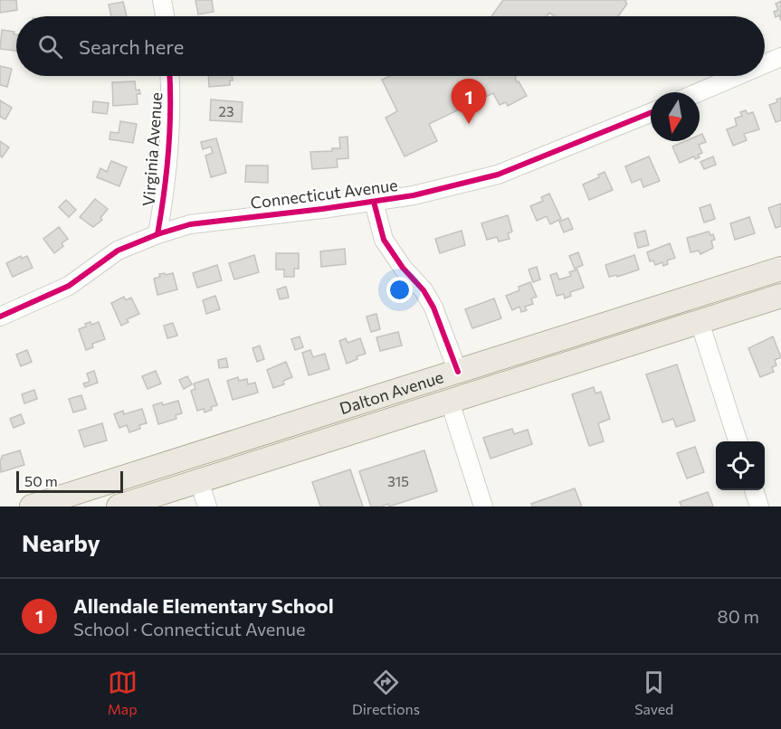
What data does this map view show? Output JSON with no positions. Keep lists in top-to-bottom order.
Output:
{
  "streets": {
    "main road": ["Dalton Avenue"],
    "street": ["Virginia Avenue", "Connecticut Avenue"]
  },
  "crossings": [
    ["Virginia Avenue", "Connecticut Avenue"]
  ],
  "house_numbers": ["23", "315"],
  "scale_bar": "50 m",
  "north": "bottom",
  "page": {
    "search": "Search here",
    "pins": "1",
    "scale": "50 m",
    "heading": "Nearby",
    "list": [
      {
        "mark": "1",
        "name": "Allendale Elementary School",
        "note": "School · Connecticut Avenue",
        "value": "80 m"
      }
    ],
    "nav": ["Map", "Directions", "Saved"]
  }
}
